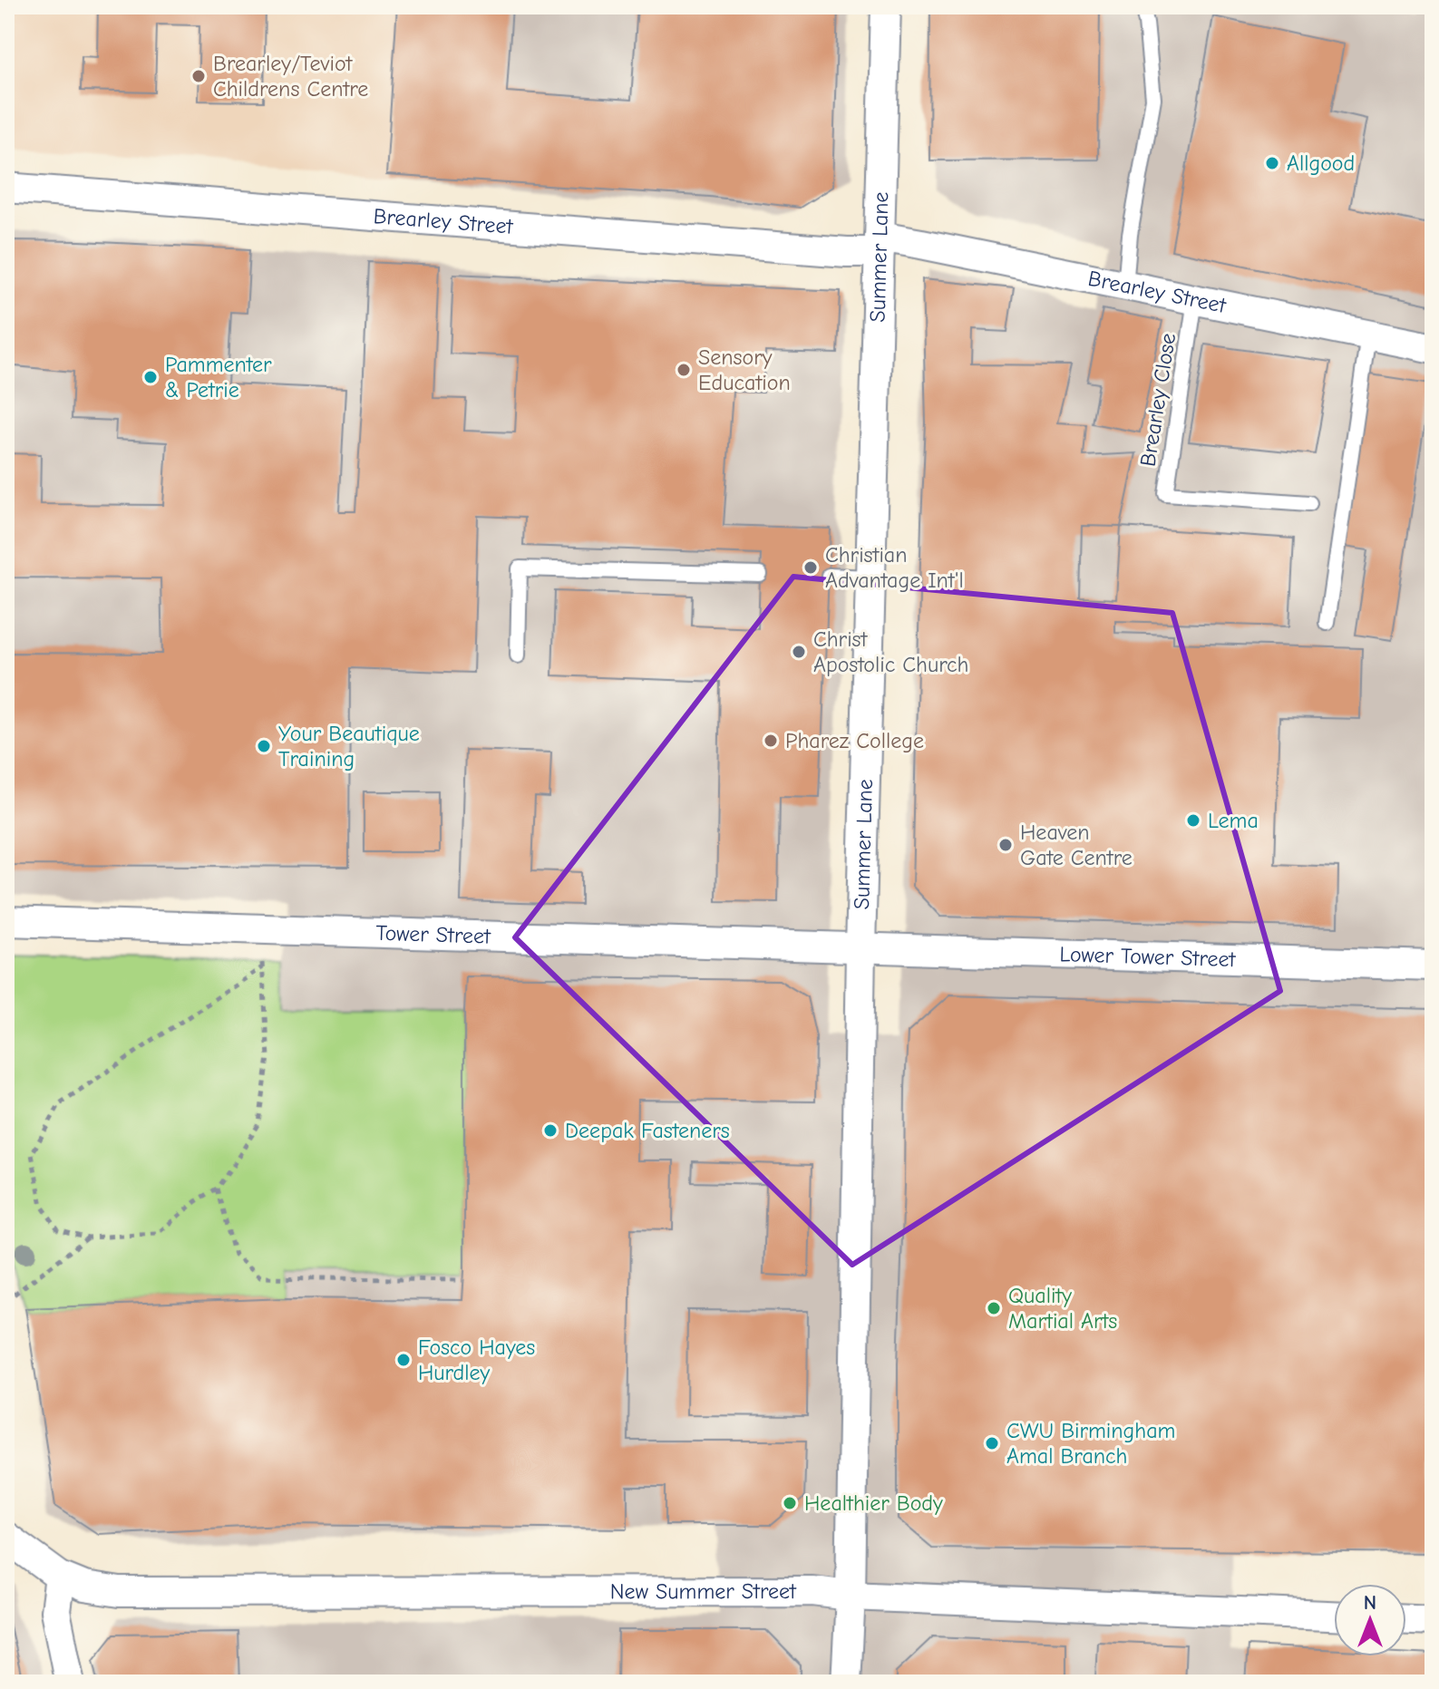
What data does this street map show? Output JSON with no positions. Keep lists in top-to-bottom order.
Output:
{
  "streets": {
    "street": [
      "Brearley Street",
      "Summer Lane",
      "Tower Street",
      "Lower Tower Street",
      "New Summer Street"
    ],
    "lane": ["Brearley Close"]
  },
  "crossings": [
    ["Brearley Street", "Summer Lane"],
    ["Brearley Street", "Brearley Close"],
    ["Summer Lane", "Tower Street"],
    ["Summer Lane", "Lower Tower Street"],
    ["Summer Lane", "New Summer Street"],
    ["Tower Street", "Lower Tower Street"]
  ],
  "places": [
    "Brearley/Teviot Childrens Centre",
    "Allgood",
    "Sensory Education",
    "Pammenter & Petrie",
    "Christian Advantage Int'l",
    "Christ Apostolic Church",
    "Pharez College",
    "Your Beautique Training",
    "Lema",
    "Heaven Gate Centre",
    "Deepak Fasteners",
    "Quality Martial Arts",
    "Fosco Hayes Hurdley",
    "CWU Birmingham Amal Branch",
    "Healthier Body"
  ],
  "north": "top"
}
